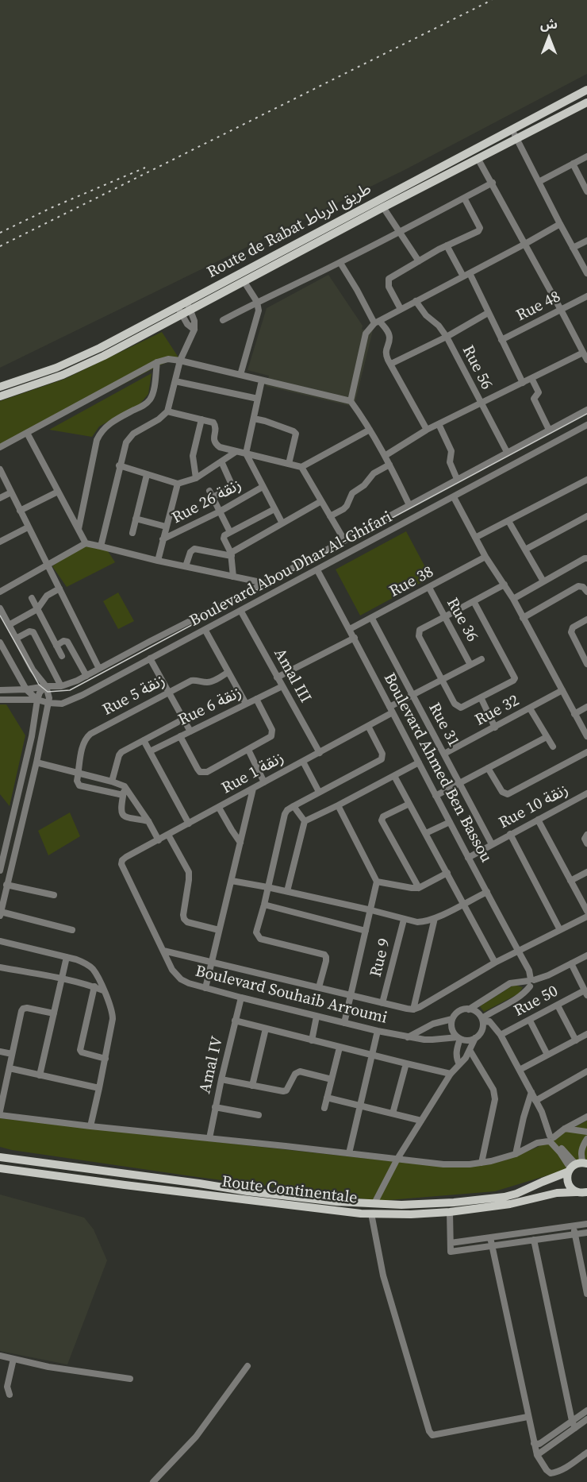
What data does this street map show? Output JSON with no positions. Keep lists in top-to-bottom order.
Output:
{
  "streets": {
    "main road": ["Route de Rabat طريق الرباط", "Route Continentale"],
    "street": [
      "Rue 48",
      "Rue 56",
      "Rue 26 زنقة",
      "Boulevard Abou Dhar Al-Ghifari",
      "Rue 38",
      "Rue 36",
      "Amal III",
      "Rue 5 زنقة",
      "Rue 6 زنقة",
      "Rue 32",
      "Rue 31",
      "Boulevard Ahmed Ben Bassou",
      "Rue 1 زنقة",
      "Rue 10 زنقة",
      "Rue 9",
      "Boulevard Souhaib Arroumi",
      "Rue 50",
      "Amal IV"
    ]
  },
  "crossings": [
    ["Rue 56", "Boulevard Abou Dhar Al-Ghifari"],
    ["Boulevard Abou Dhar Al-Ghifari", "Amal III"],
    ["Boulevard Abou Dhar Al-Ghifari", "Boulevard Ahmed Ben Bassou"],
    ["Rue 38", "Rue 36"],
    ["Rue 38", "Rue 31"],
    ["Rue 38", "Boulevard Ahmed Ben Bassou"],
    ["Rue 36", "Rue 1 زنقة"],
    ["Amal III", "Rue 6 زنقة"],
    ["Amal III", "Rue 1 زنقة"],
    ["Rue 32", "Rue 31"],
    ["Rue 31", "Rue 1 زنقة"],
    ["Rue 31", "Rue 10 زنقة"],
    ["Boulevard Ahmed Ben Bassou", "Rue 1 زنقة"],
    ["Boulevard Ahmed Ben Bassou", "Rue 10 زنقة"],
    ["Rue 1 زنقة", "Boulevard Souhaib Arroumi"],
    ["Boulevard Souhaib Arroumi", "Amal IV"]
  ],
  "north": "top"
}
